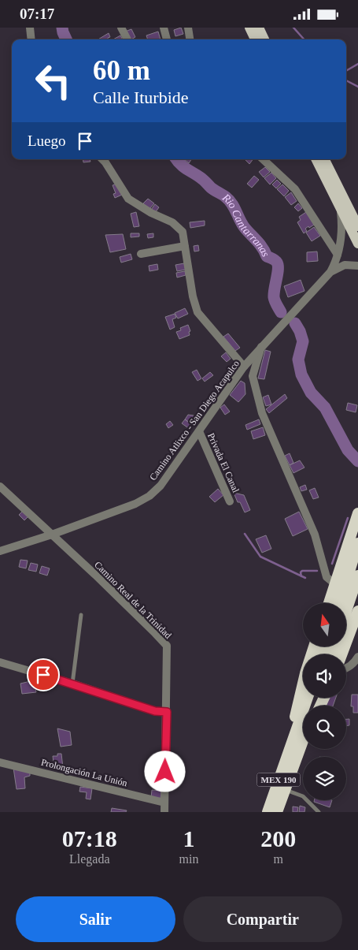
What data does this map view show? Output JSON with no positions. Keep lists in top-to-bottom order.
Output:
{
  "streets": {
    "highway": ["MEX 190"],
    "street": [
      "Camino Atlixco - San Diego Acapulco",
      "Privada El Canal",
      "Camino Real de la Trinidad",
      "Prolongación La Unión"
    ]
  },
  "crossings": [
    ["Camino Atlixco - San Diego Acapulco", "Privada El Canal"],
    ["Camino Atlixco - San Diego Acapulco", "Camino Real de la Trinidad"],
    ["Camino Real de la Trinidad", "Prolongación La Unión"]
  ],
  "water": ["Rio Cantarranas"],
  "north": "top",
  "page": {
    "status": "07:17",
    "turn": ["60 m", "Calle Iturbide"],
    "then": "Luego",
    "eta": [
      "07:18",
      "Llegada",
      "1",
      "min",
      "200",
      "m"
    ],
    "buttons": ["Salir", "Compartir"]
  }
}
